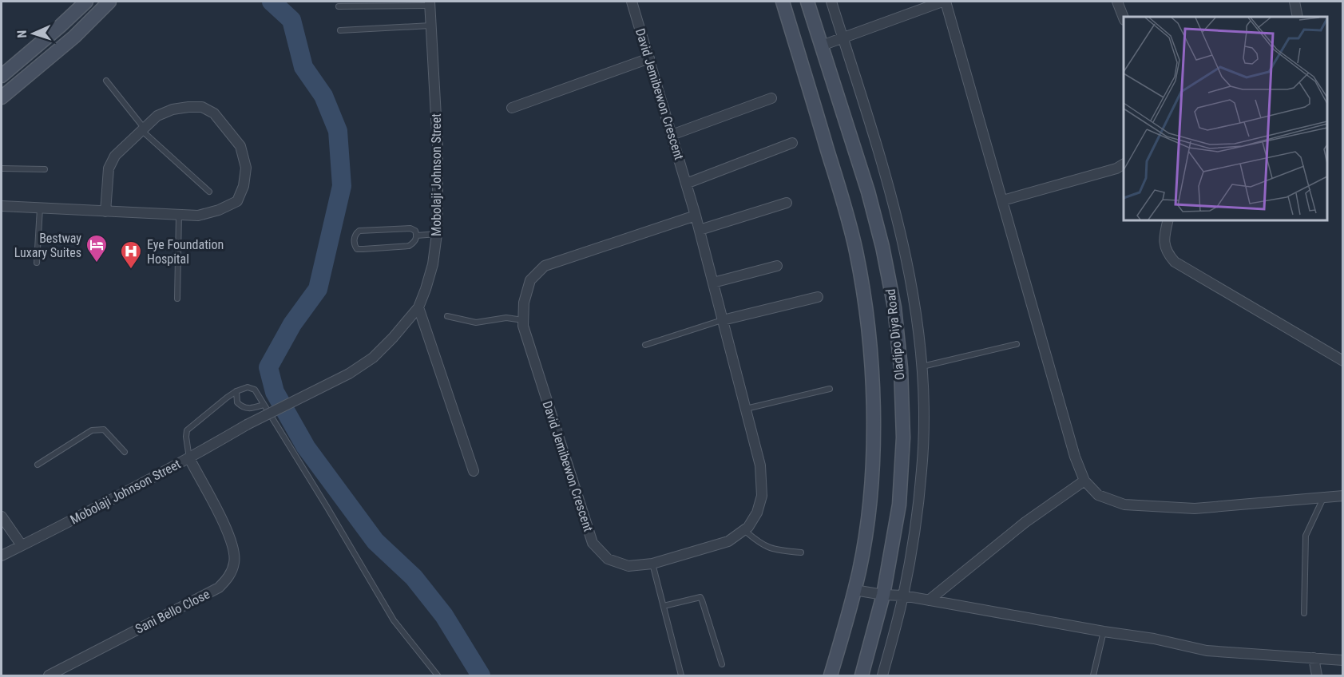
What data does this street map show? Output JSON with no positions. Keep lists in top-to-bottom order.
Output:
{
  "streets": {
    "main road": ["Oladipo Diya Road"],
    "street": ["David Jemibewon Crescent", "Mobolaji Johnson Street", "Sani Bello Close"]
  },
  "crossings": [
    ["Mobolaji Johnson Street", "Sani Bello Close"]
  ],
  "places": {
    "hotel": ["Bestway Luxary Suites"],
    "hospital": ["Eye Foundation Hospital"]
  },
  "north": "left"
}
